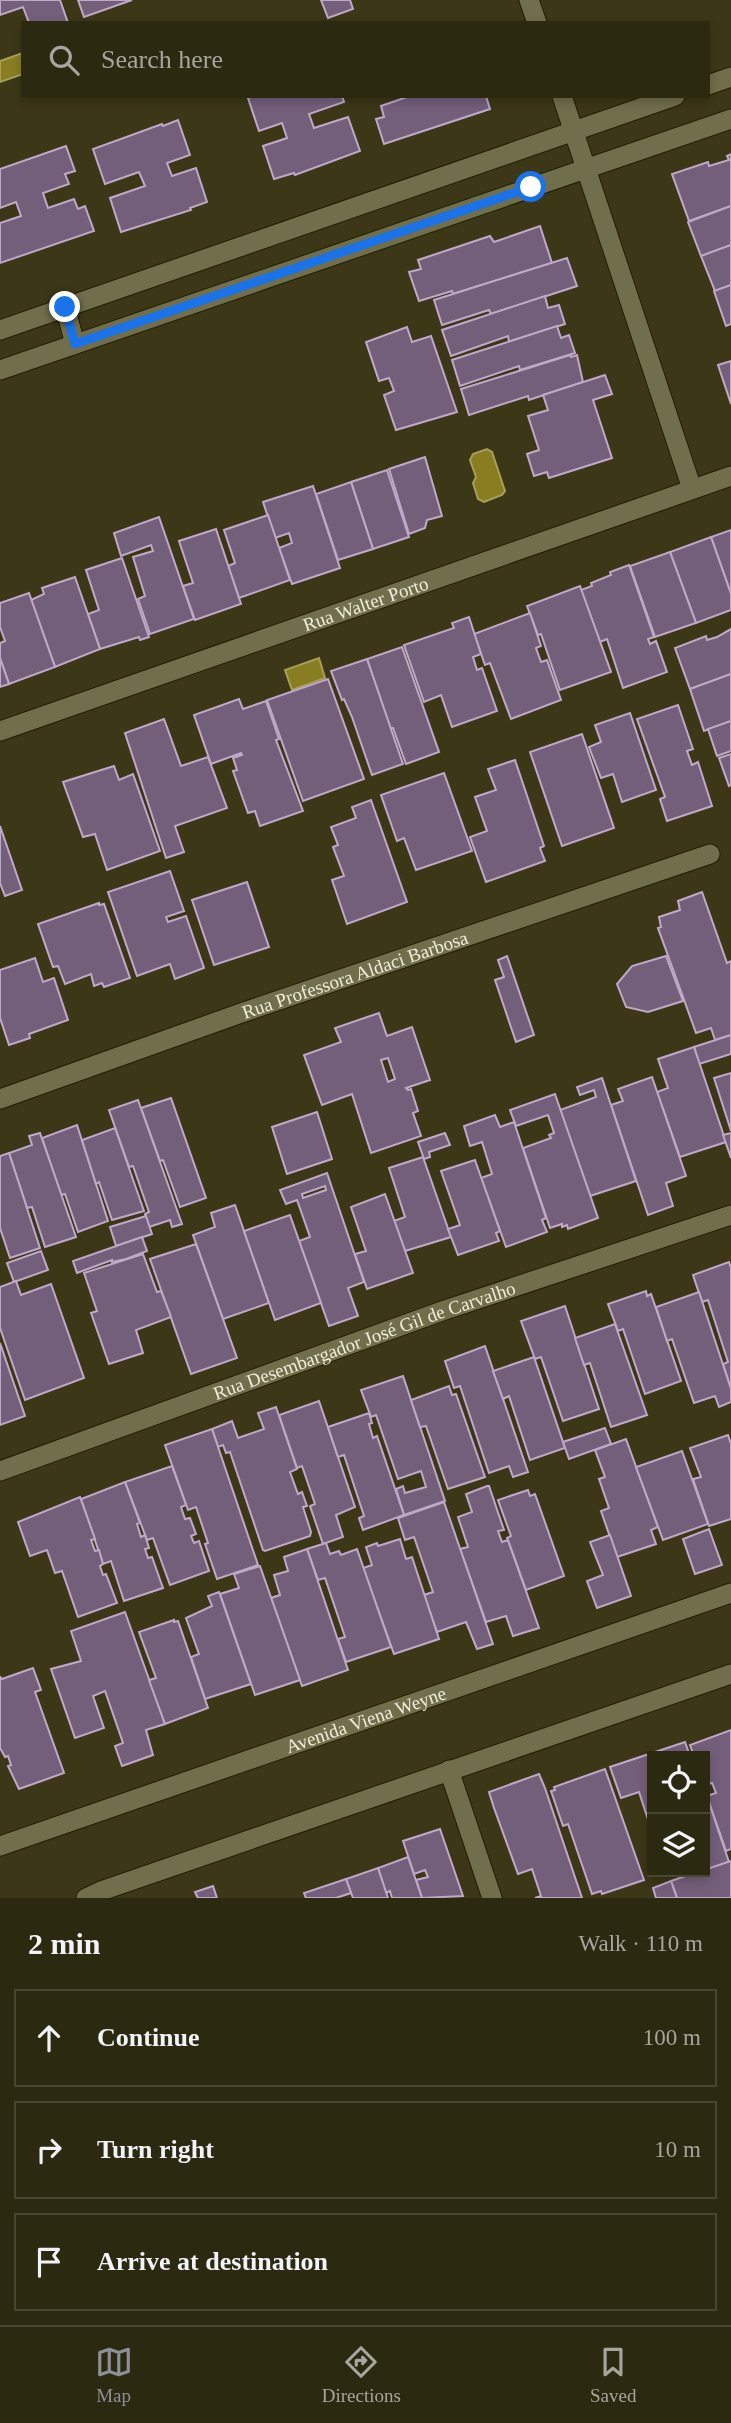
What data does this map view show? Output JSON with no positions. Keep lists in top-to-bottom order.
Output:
{
  "streets": {
    "street": [
      "Rua Walter Porto",
      "Rua Professora Aldaci Barbosa",
      "Rua Desembargador José Gil de Carvalho",
      "Avenida Viena Weyne"
    ]
  },
  "page": {
    "search": "Search here",
    "heading": ["2 min", "Walk · 110 m"],
    "list": [
      ["Continue", "100 m"],
      ["Turn right", "10 m"],
      "Arrive at destination"
    ],
    "nav": ["Map", "Directions", "Saved"]
  }
}
